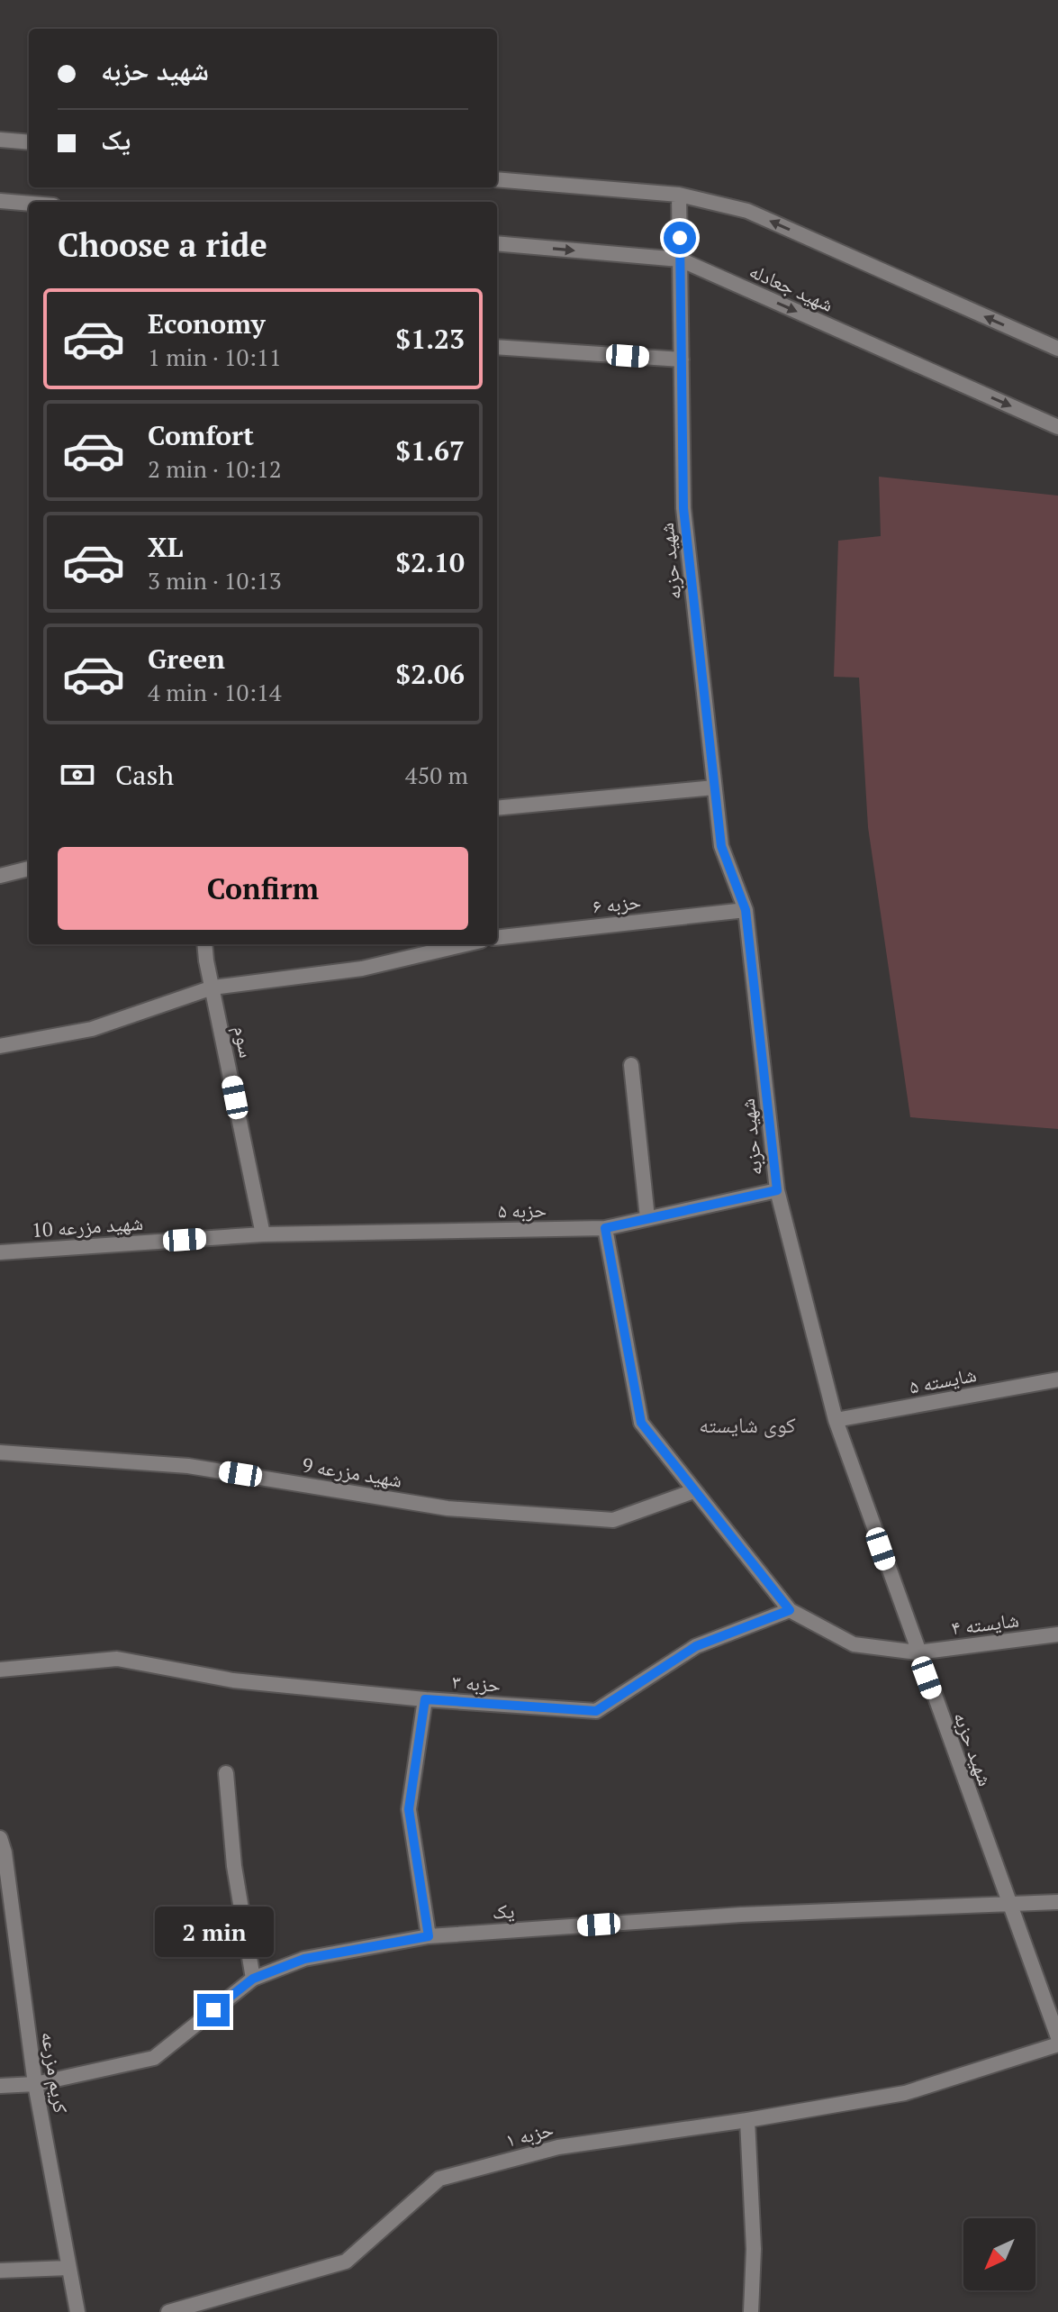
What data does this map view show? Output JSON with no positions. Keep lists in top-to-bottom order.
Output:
{
  "streets": {
    "street": [
      "شهید جعادله",
      "شهید حزبه",
      "حزبه ۶",
      "سوم",
      "حزبه ۵",
      "شهید مزرعه 10",
      "شایسته ۵",
      "شهید مزرعه 9",
      "شایسته ۴",
      "حزبه ۳",
      "یک",
      "کریم مزرعه",
      "حزبه ۱"
    ]
  },
  "crossings": [
    ["شهید جعادله", "شهید حزبه"],
    ["شهید حزبه", "حزبه ۶"],
    ["شهید حزبه", "حزبه ۵"],
    ["شهید حزبه", "شایسته ۵"],
    ["شهید حزبه", "شایسته ۴"],
    ["شهید حزبه", "یک"],
    ["سوم", "حزبه ۵"],
    ["سوم", "شهید مزرعه 10"],
    ["حزبه ۵", "شهید مزرعه 10"],
    ["یک", "کریم مزرعه"]
  ],
  "districts": ["کوی شایسته"],
  "north": "bottom left",
  "page": {
    "banner": ["شهید حزبه", "یک"],
    "heading": "Choose a ride",
    "list": [
      {
        "name": "Economy",
        "note": "1 min · 10:11",
        "value": "$1.23"
      },
      {
        "name": "Comfort",
        "note": "2 min · 10:12",
        "value": "$1.67"
      },
      {
        "name": "XL",
        "note": "3 min · 10:13",
        "value": "$2.10"
      },
      {
        "name": "Green",
        "note": "4 min · 10:14",
        "value": "$2.06"
      }
    ],
    "pay": ["Cash", "450 m"],
    "buttons": "Confirm",
    "bubble": "2 min"
  }
}
